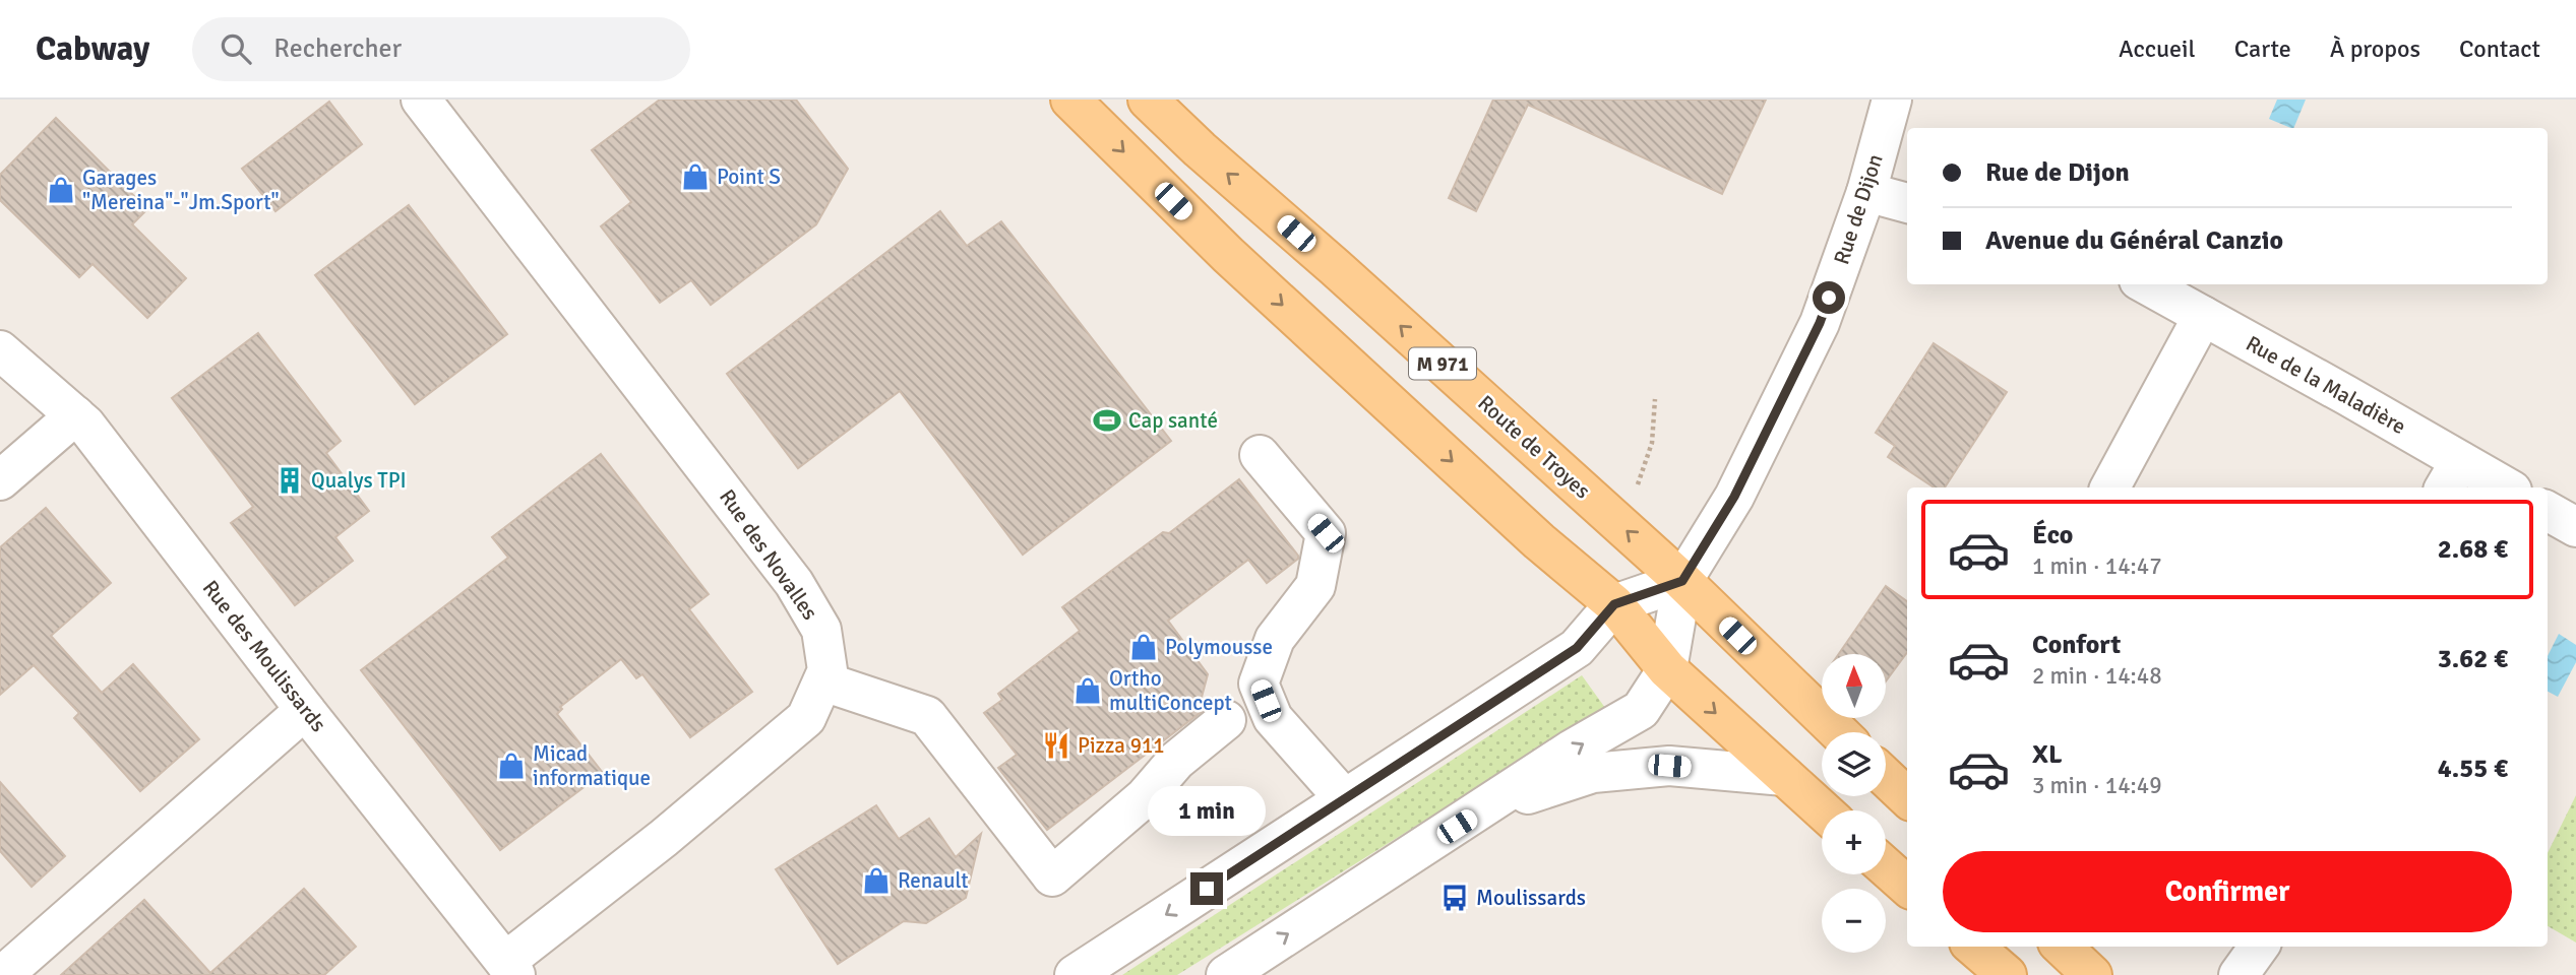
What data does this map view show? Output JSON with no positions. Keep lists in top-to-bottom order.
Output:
{
  "streets": {
    "main road": ["M 971", "Route de Troyes"],
    "street": [
      "Rue de Dijon",
      "Rue de la Maladière",
      "Rue des Novalles",
      "Rue des Moulissards"
    ]
  },
  "crossings": [
    ["Rue de Dijon", "Route de Troyes"],
    ["Rue des Novalles", "Rue des Moulissards"]
  ],
  "places": {
    "shop": [
      "Point S",
      "Garages \"Mereina\"-\"Jm.Sport\"",
      "Polymousse",
      "Ortho multiConcept",
      "Micad informatique",
      "Renault"
    ],
    "sports": ["Cap santé"],
    "building": ["Qualys TPI"],
    "restaurant": ["Pizza 911"],
    "bus stop": ["Moulissards"]
  },
  "north": "top",
  "page": {
    "header": "Cabway",
    "search": "Rechercher",
    "nav": [
      "Accueil",
      "Carte",
      "À propos",
      "Contact"
    ],
    "banner": ["Rue de Dijon", "Avenue du Général Canzio"],
    "list": [
      {
        "name": "Éco",
        "note": "1 min · 14:47",
        "value": "2.68 €"
      },
      {
        "name": "Confort",
        "note": "2 min · 14:48",
        "value": "3.62 €"
      },
      {
        "name": "XL",
        "note": "3 min · 14:49",
        "value": "4.55 €"
      }
    ],
    "map_buttons": ["+", "−"],
    "bubble": "1 min",
    "buttons": "Confirmer"
  }
}
